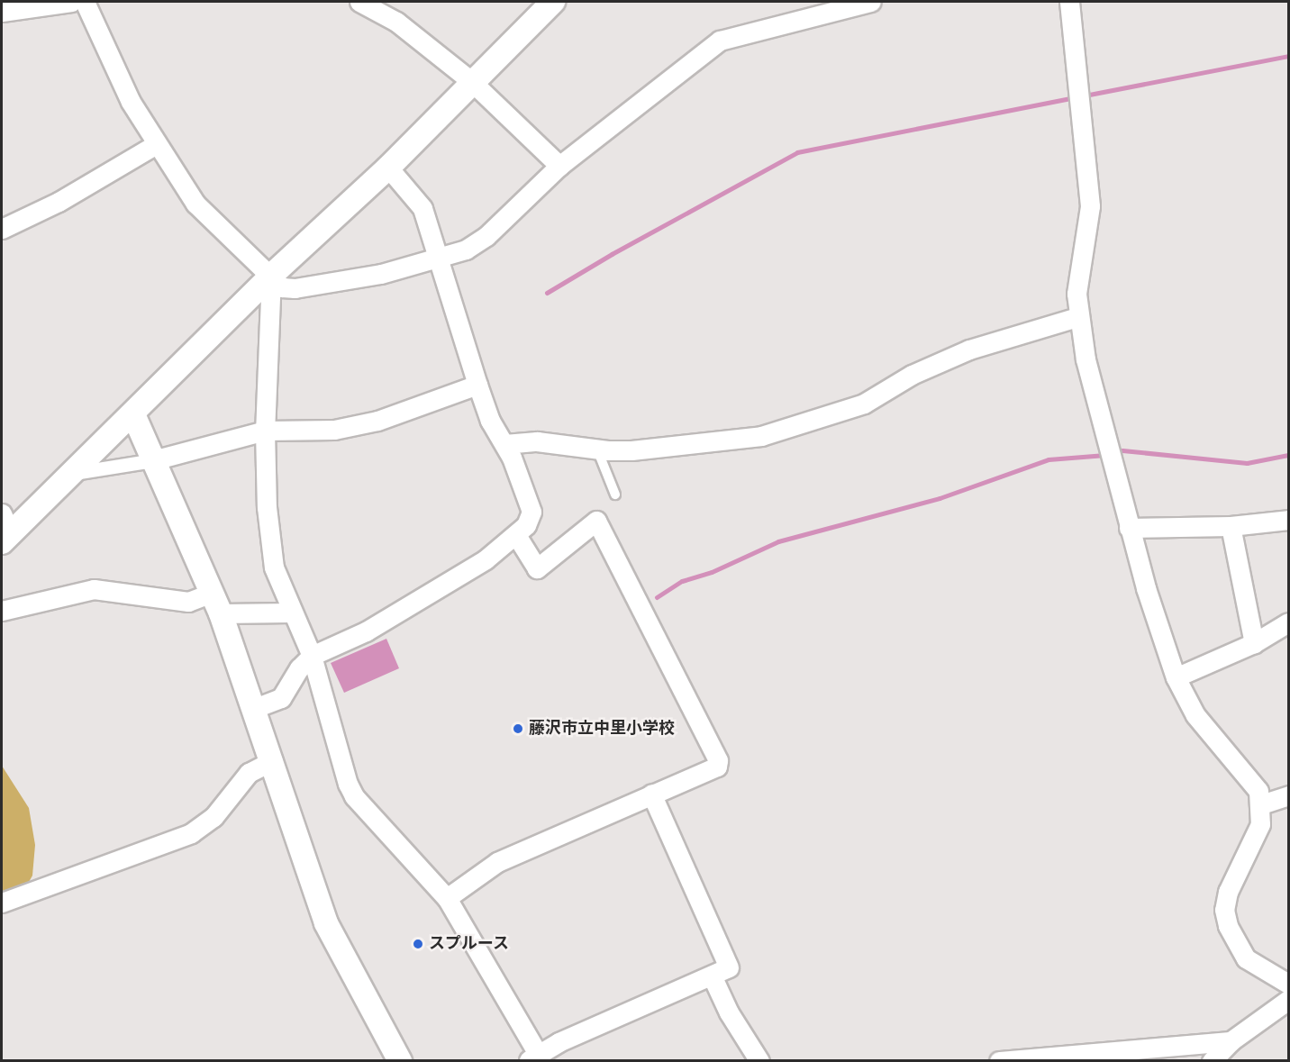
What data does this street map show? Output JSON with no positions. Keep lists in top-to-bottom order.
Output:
{
  "places": ["藤沢市立中里小学校", "スプルース"]
}
